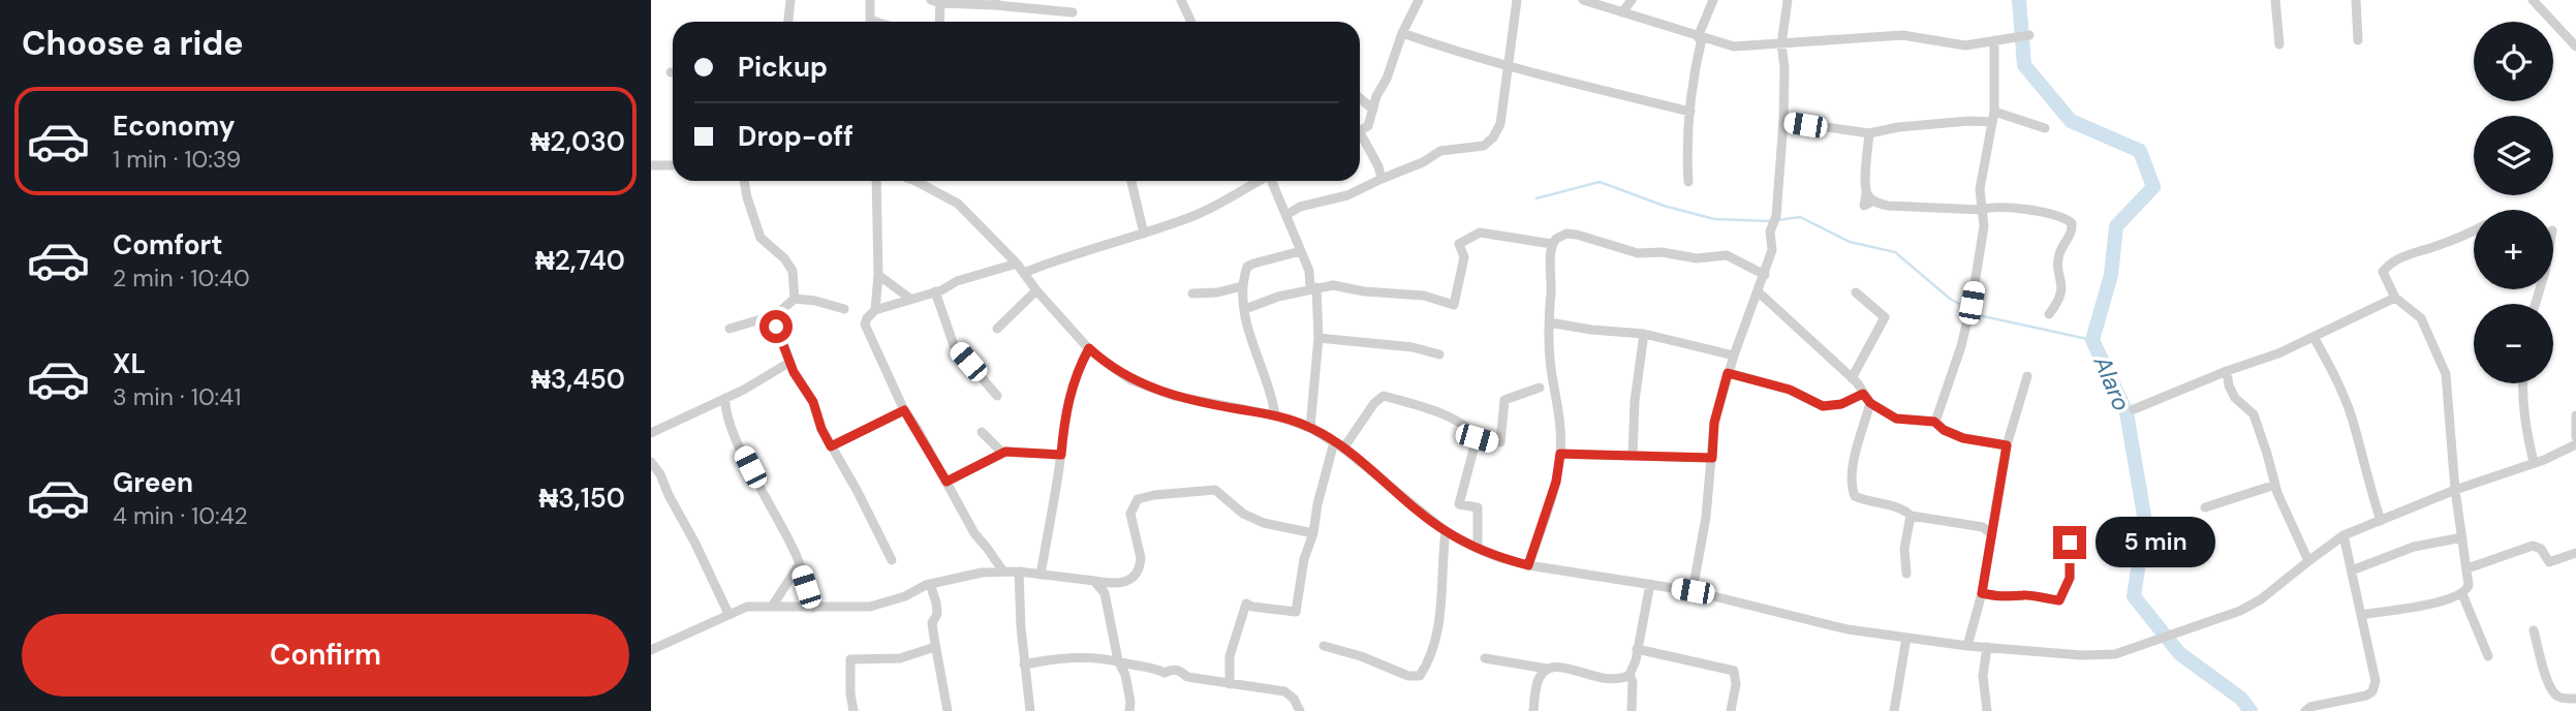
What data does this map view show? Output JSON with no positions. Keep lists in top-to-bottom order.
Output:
{
  "water": ["Alaro"],
  "page": {
    "heading": "Choose a ride",
    "map_buttons": ["+", "−"],
    "banner": ["Pickup", "Drop-off"],
    "list": [
      {
        "name": "Economy",
        "note": "1 min · 10:39",
        "value": "₦2,030"
      },
      {
        "name": "Comfort",
        "note": "2 min · 10:40",
        "value": "₦2,740"
      },
      {
        "name": "XL",
        "note": "3 min · 10:41",
        "value": "₦3,450"
      },
      {
        "name": "Green",
        "note": "4 min · 10:42",
        "value": "₦3,150"
      }
    ],
    "bubble": "5 min",
    "buttons": "Confirm"
  }
}
